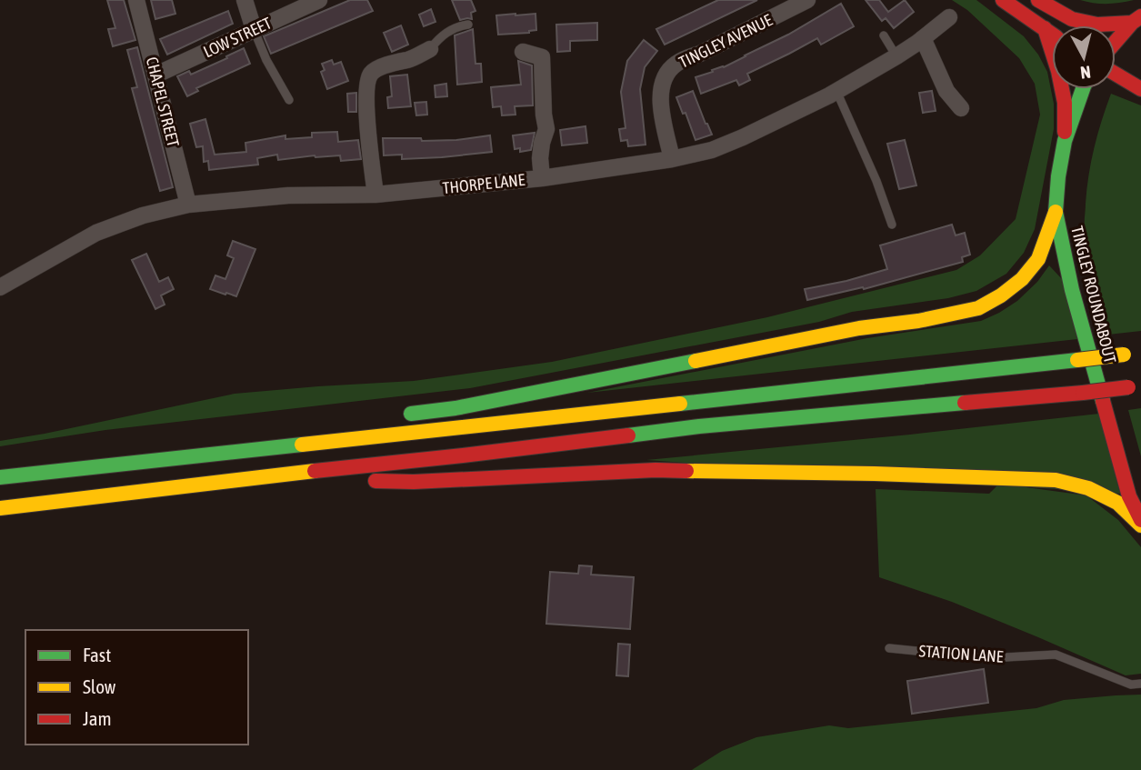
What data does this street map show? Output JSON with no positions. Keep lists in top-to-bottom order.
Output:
{
  "streets": {
    "main road": ["TINGLEY ROUNDABOUT"],
    "street": [
      "LOW STREET",
      "TINGLEY AVENUE",
      "CHAPEL STREET",
      "THORPE LANE"
    ],
    "lane": ["STATION LANE"]
  },
  "crossings": [
    ["LOW STREET", "CHAPEL STREET"],
    ["TINGLEY AVENUE", "THORPE LANE"],
    ["CHAPEL STREET", "THORPE LANE"]
  ],
  "legend": ["Fast", "Slow", "Jam"],
  "north": "bottom"
}
